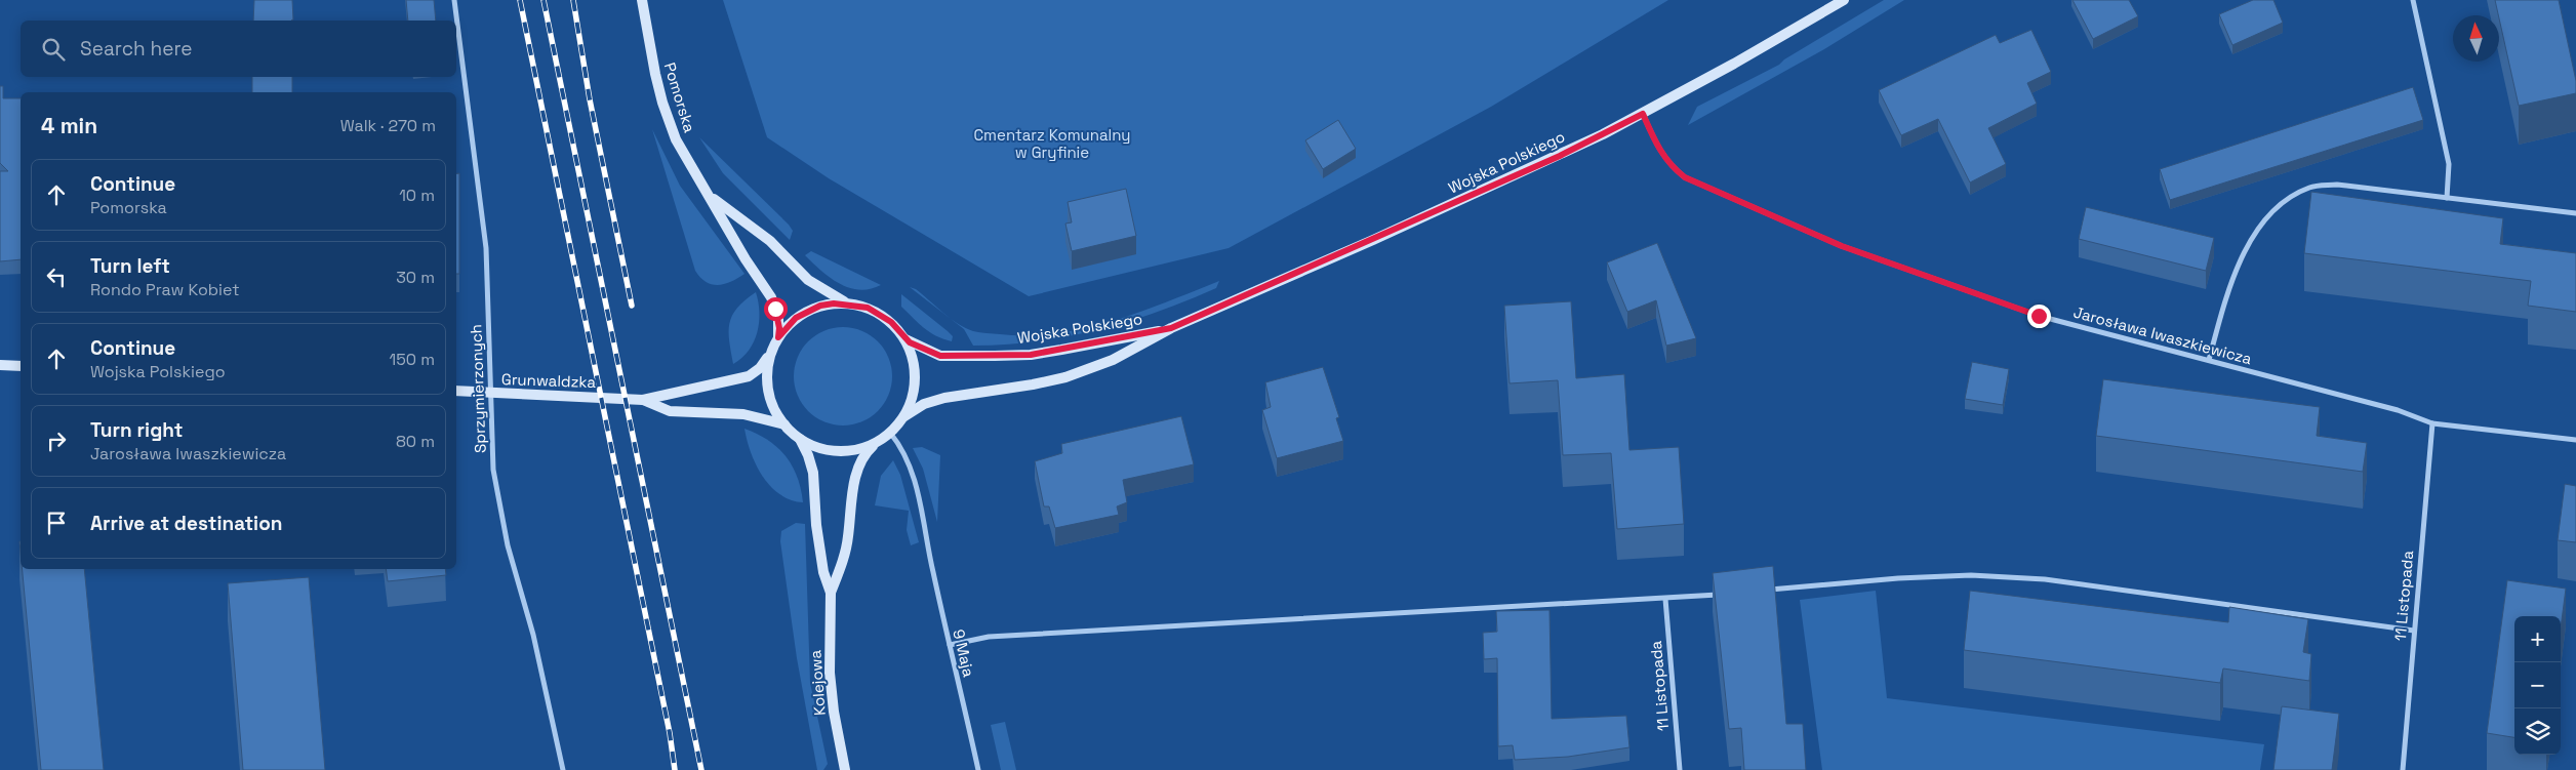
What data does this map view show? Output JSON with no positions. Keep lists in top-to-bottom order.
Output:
{
  "streets": {
    "main road": [
      "Pomorska",
      "Wojska Polskiego",
      "Grunwaldzka",
      "Kolejowa"
    ],
    "street": [
      "Jarosława Iwaszkiewicza",
      "Sprzymierzonych",
      "11 Listopada",
      "9 Maja"
    ]
  },
  "crossings": [
    ["Pomorska", "Wojska Polskiego"],
    ["Pomorska", "Grunwaldzka"],
    ["Pomorska", "9 Maja"],
    ["Pomorska", "Kolejowa"],
    ["Wojska Polskiego", "Jarosława Iwaszkiewicza"],
    ["Wojska Polskiego", "Grunwaldzka"],
    ["Wojska Polskiego", "9 Maja"],
    ["Wojska Polskiego", "Kolejowa"],
    ["Jarosława Iwaszkiewicza", "11 Listopada"],
    ["Grunwaldzka", "Sprzymierzonych"],
    ["Grunwaldzka", "9 Maja"],
    ["Grunwaldzka", "Kolejowa"],
    ["9 Maja", "Kolejowa"]
  ],
  "parks": ["Cmentarz Komunalny w Gryfinie"],
  "north": "top",
  "page": {
    "search": "Search here",
    "heading": ["4 min", "Walk · 270 m"],
    "list": [
      ["Continue", "Pomorska", "10 m"],
      ["Turn left", "Rondo Praw Kobiet", "30 m"],
      ["Continue", "Wojska Polskiego", "150 m"],
      ["Turn right", "Jarosława Iwaszkiewicza", "80 m"],
      "Arrive at destination"
    ],
    "map_buttons": ["+", "−"]
  }
}
